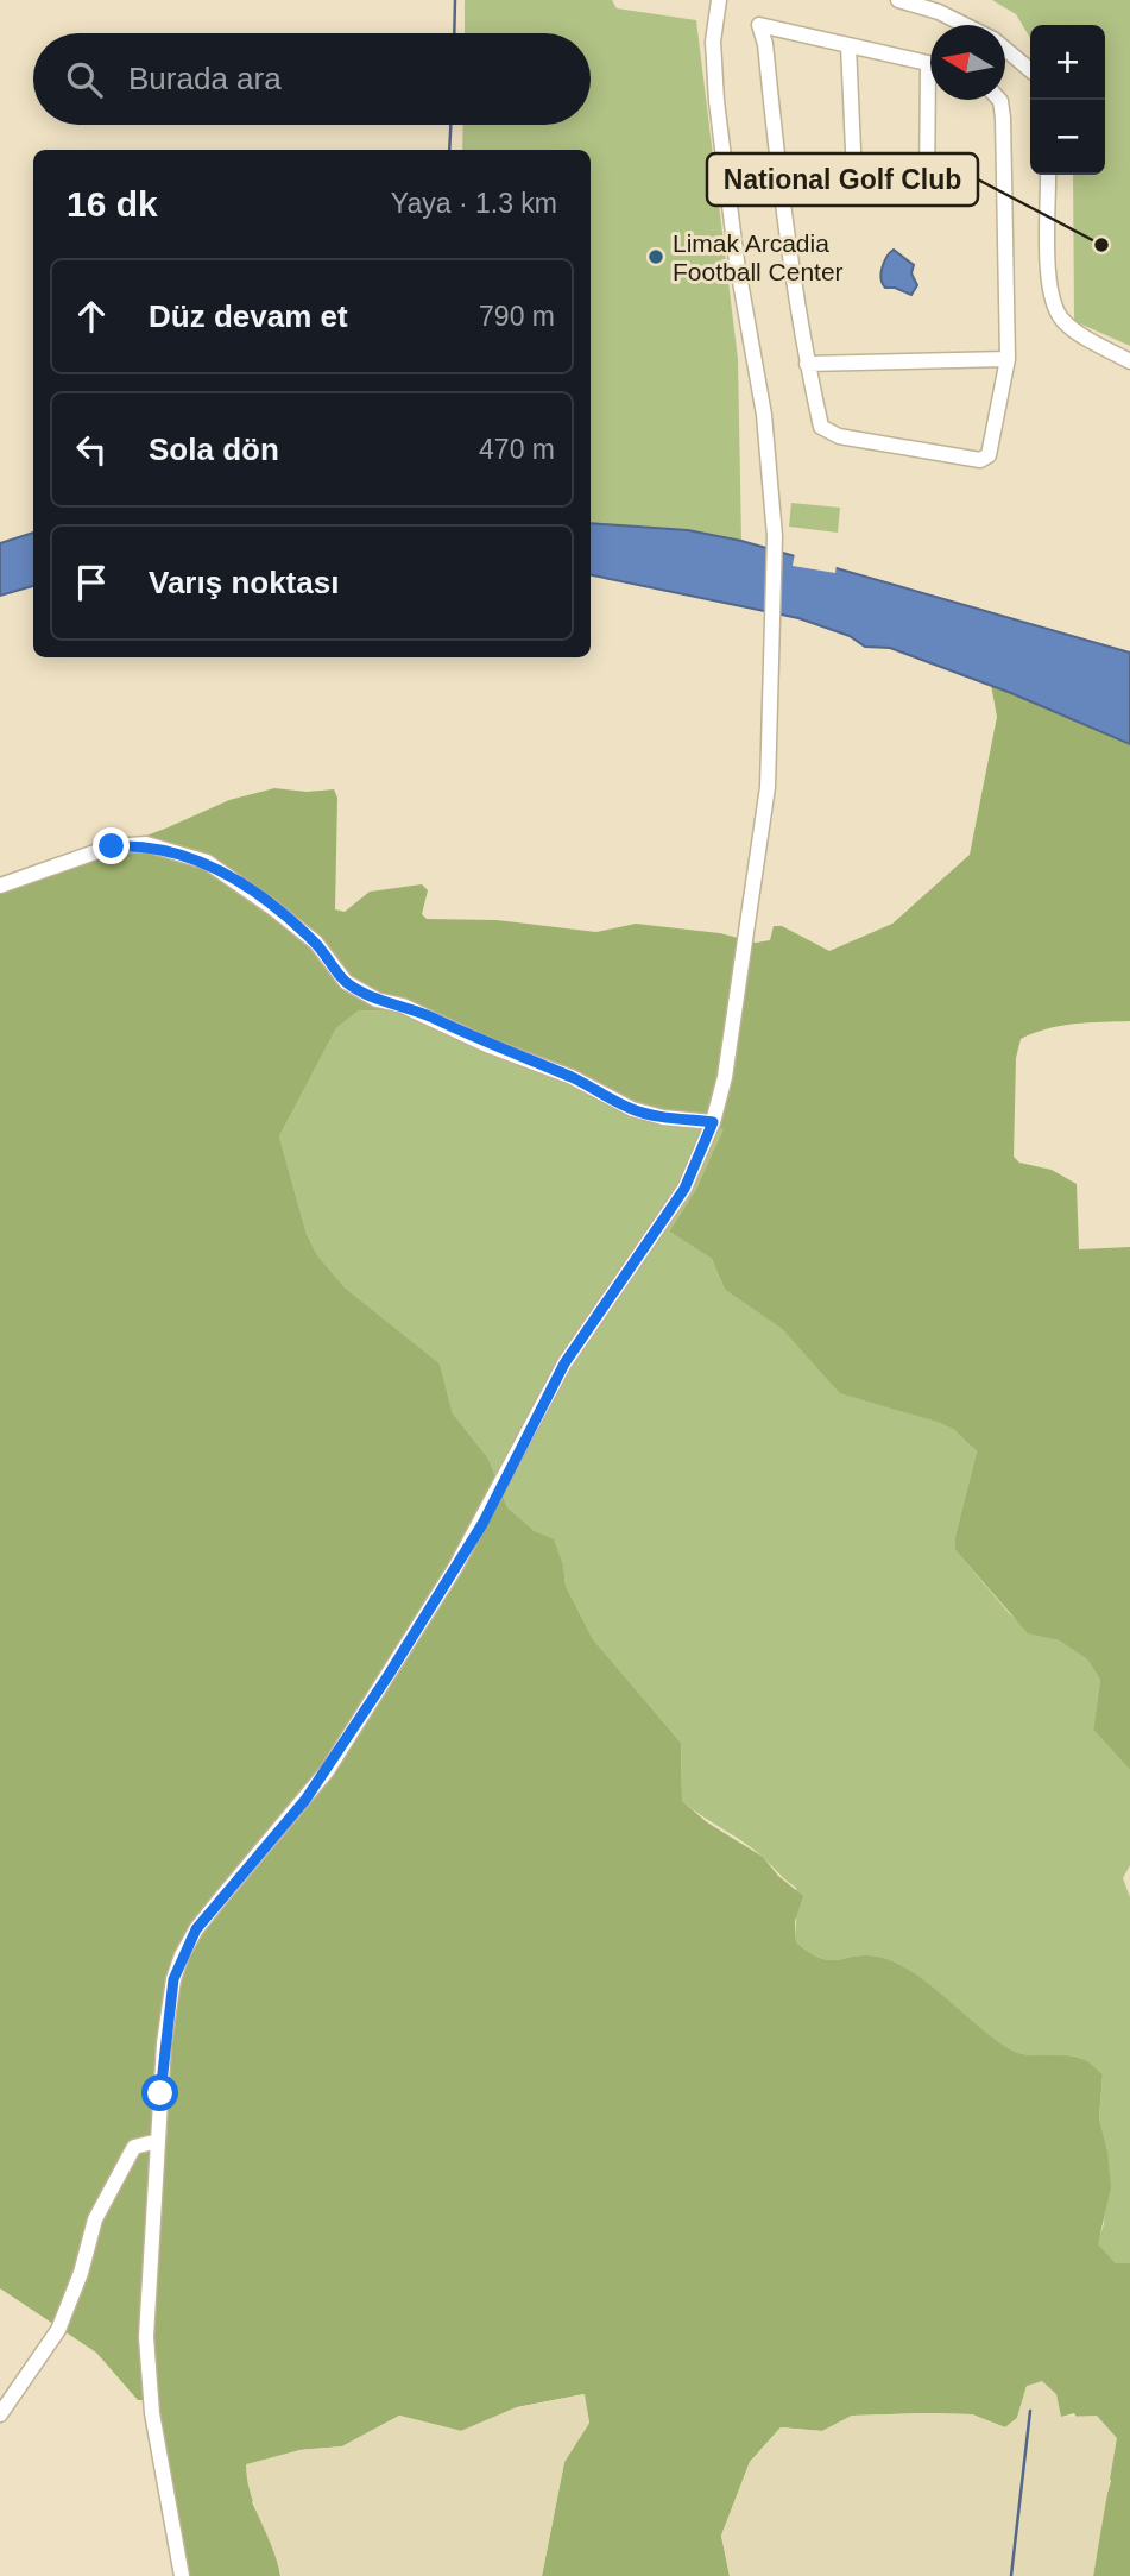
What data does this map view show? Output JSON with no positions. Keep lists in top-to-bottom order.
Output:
{
  "places": ["National Golf Club", "Limak Arcadia Football Center"],
  "north": "left",
  "page": {
    "map_buttons": ["+", "−"],
    "search": "Burada ara",
    "heading": ["16 dk", "Yaya · 1.3 km"],
    "list": [
      ["Düz devam et", "790 m"],
      ["Sola dön", "470 m"],
      "Varış noktası"
    ]
  }
}
